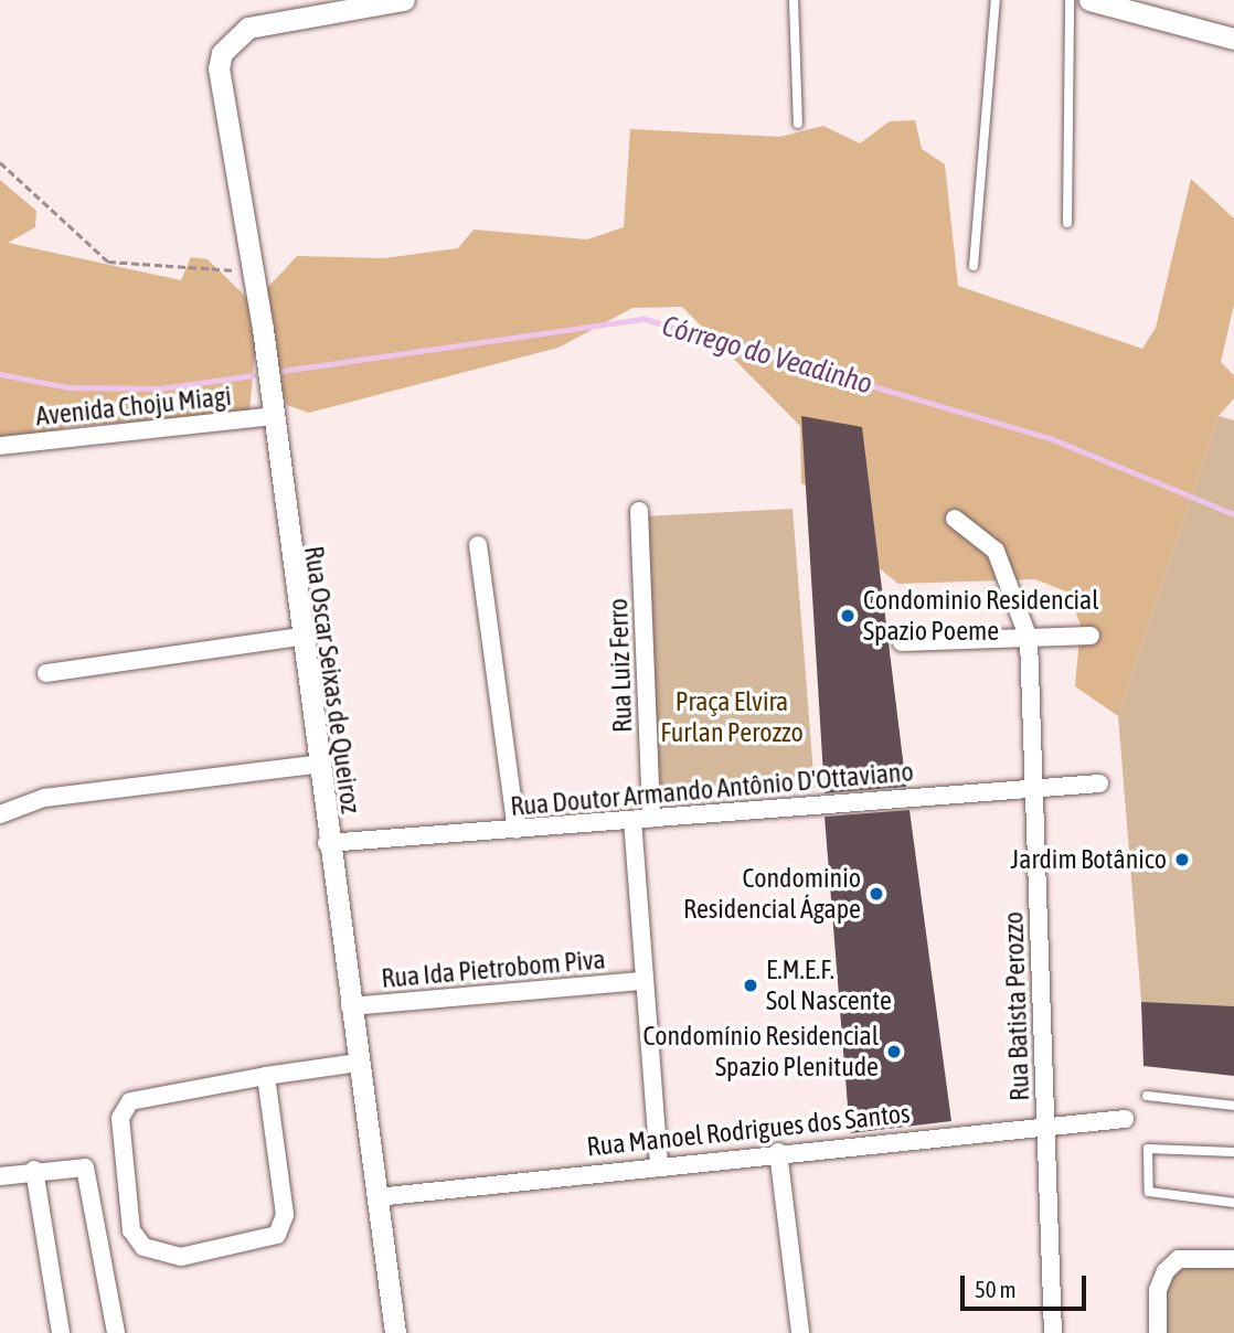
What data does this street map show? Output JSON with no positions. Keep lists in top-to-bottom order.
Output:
{
  "streets": {
    "street": [
      "Avenida Choju Miagi",
      "Rua Luiz Ferro",
      "Rua Oscar Seixas de Queiroz",
      "Rua Doutor Armando Antônio D'Ottaviano",
      "Rua Ida Pietrobom Piva",
      "Rua Batista Perozzo",
      "Rua Manoel Rodrigues dos Santos"
    ]
  },
  "crossings": [
    ["Avenida Choju Miagi", "Rua Oscar Seixas de Queiroz"],
    ["Rua Luiz Ferro", "Rua Doutor Armando Antônio D'Ottaviano"],
    ["Rua Oscar Seixas de Queiroz", "Rua Doutor Armando Antônio D'Ottaviano"],
    ["Rua Oscar Seixas de Queiroz", "Rua Ida Pietrobom Piva"],
    ["Rua Oscar Seixas de Queiroz", "Rua Manoel Rodrigues dos Santos"],
    ["Rua Doutor Armando Antônio D'Ottaviano", "Rua Batista Perozzo"],
    ["Rua Batista Perozzo", "Rua Manoel Rodrigues dos Santos"]
  ],
  "water": ["Córrego do Veadinho"],
  "parks": ["Praça Elvira Furlan Perozzo"],
  "places": [
    "Condominio Residencial Spazio Poeme",
    "Jardim Botânico",
    "Condominio Residencial Ágape",
    "E.M.E.F. Sol Nascente",
    "Condomínio Residencial Spazio Plenitude"
  ],
  "scale_bar": "50 m"
}
